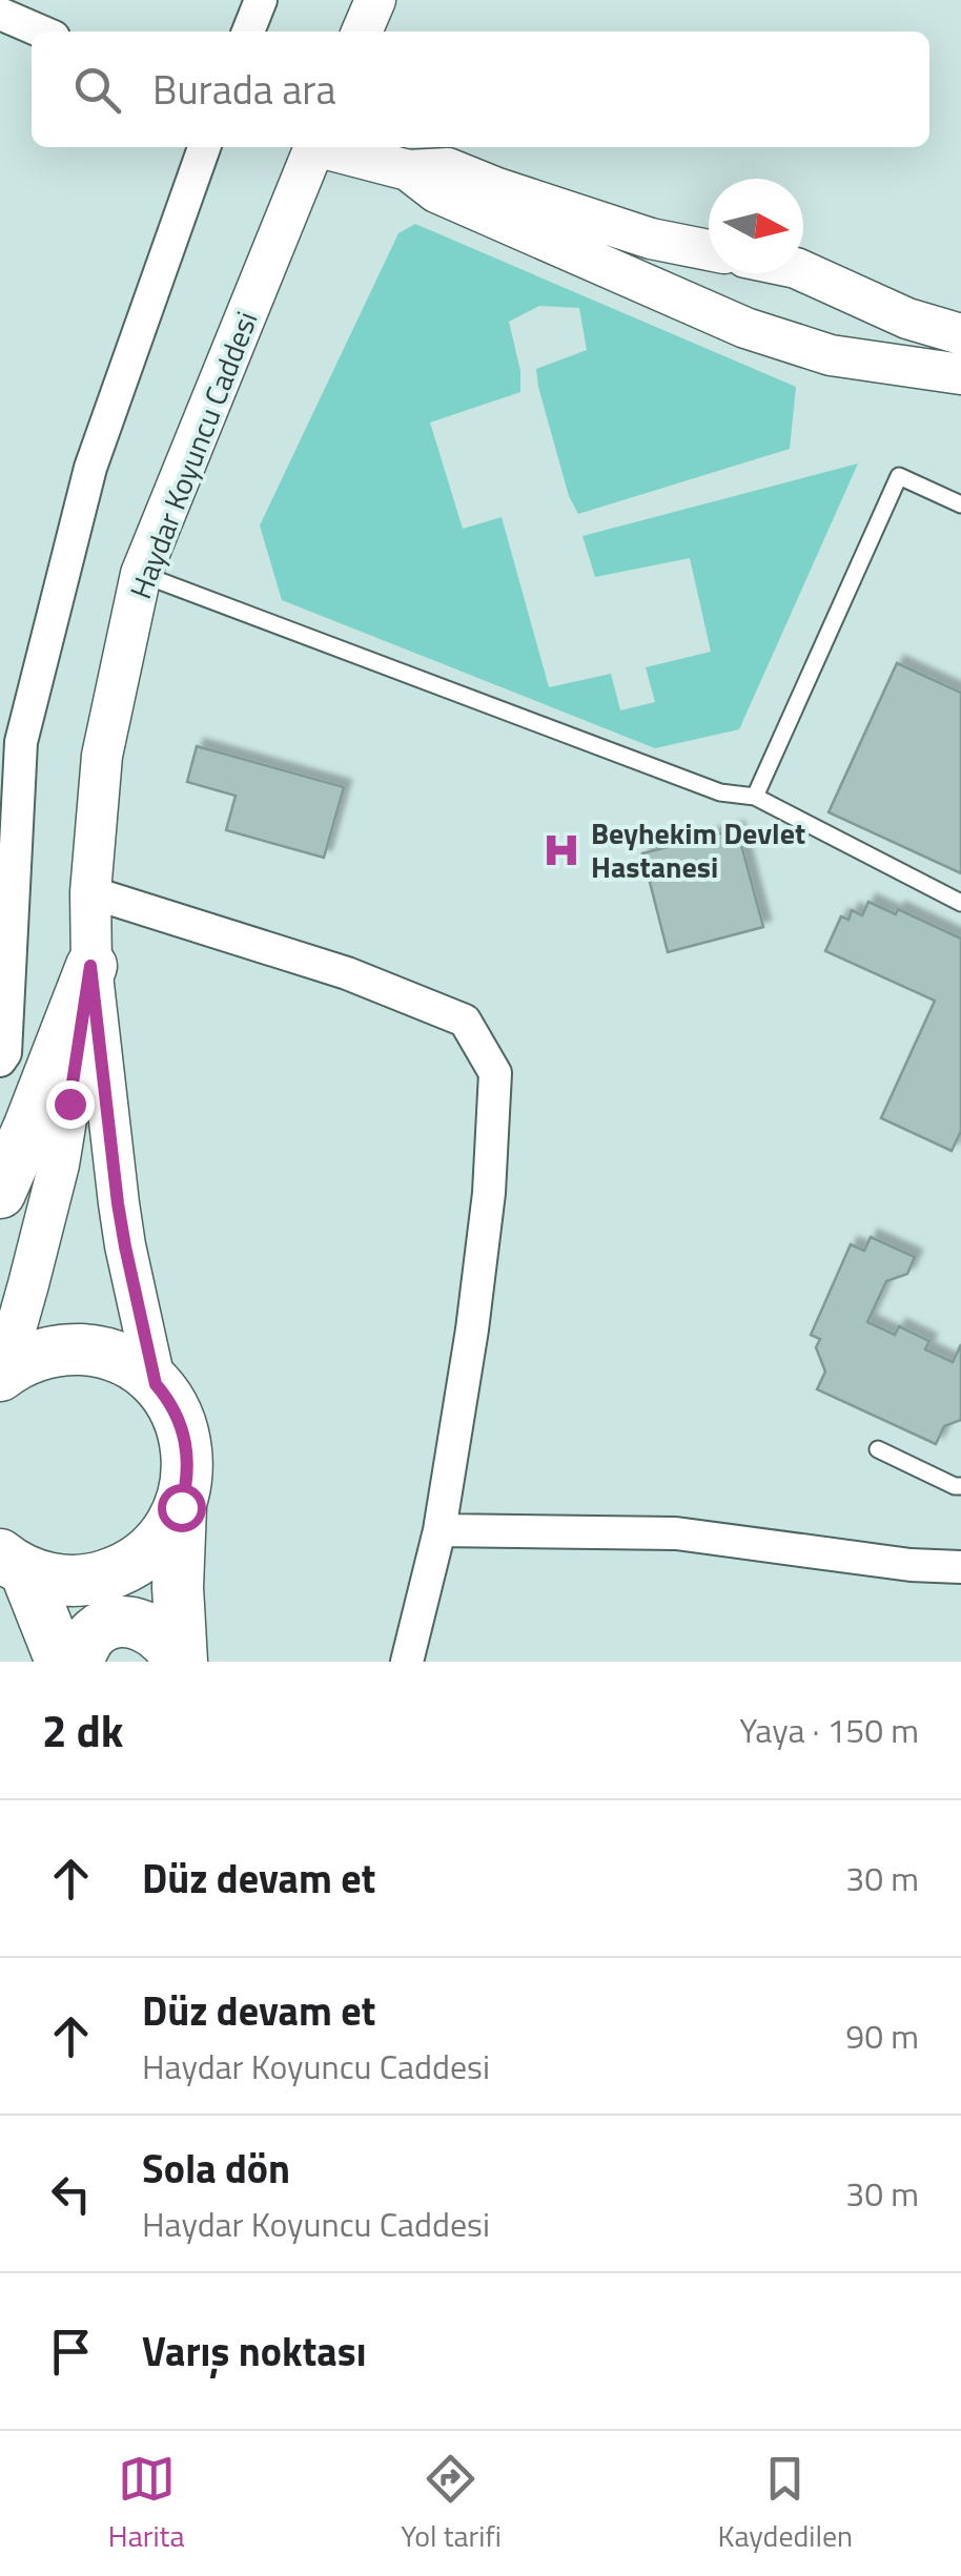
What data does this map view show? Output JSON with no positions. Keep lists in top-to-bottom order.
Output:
{
  "streets": {
    "street": ["Haydar Koyuncu Caddesi"]
  },
  "places": {
    "hospital": ["Beyhekim Devlet Hastanesi"]
  },
  "north": "right",
  "page": {
    "search": "Burada ara",
    "heading": ["2 dk", "Yaya · 150 m"],
    "list": [
      ["Düz devam et", "30 m"],
      ["Düz devam et", "Haydar Koyuncu Caddesi", "90 m"],
      ["Sola dön", "Haydar Koyuncu Caddesi", "30 m"],
      "Varış noktası"
    ],
    "nav": ["Harita", "Yol tarifi", "Kaydedilen"]
  }
}
